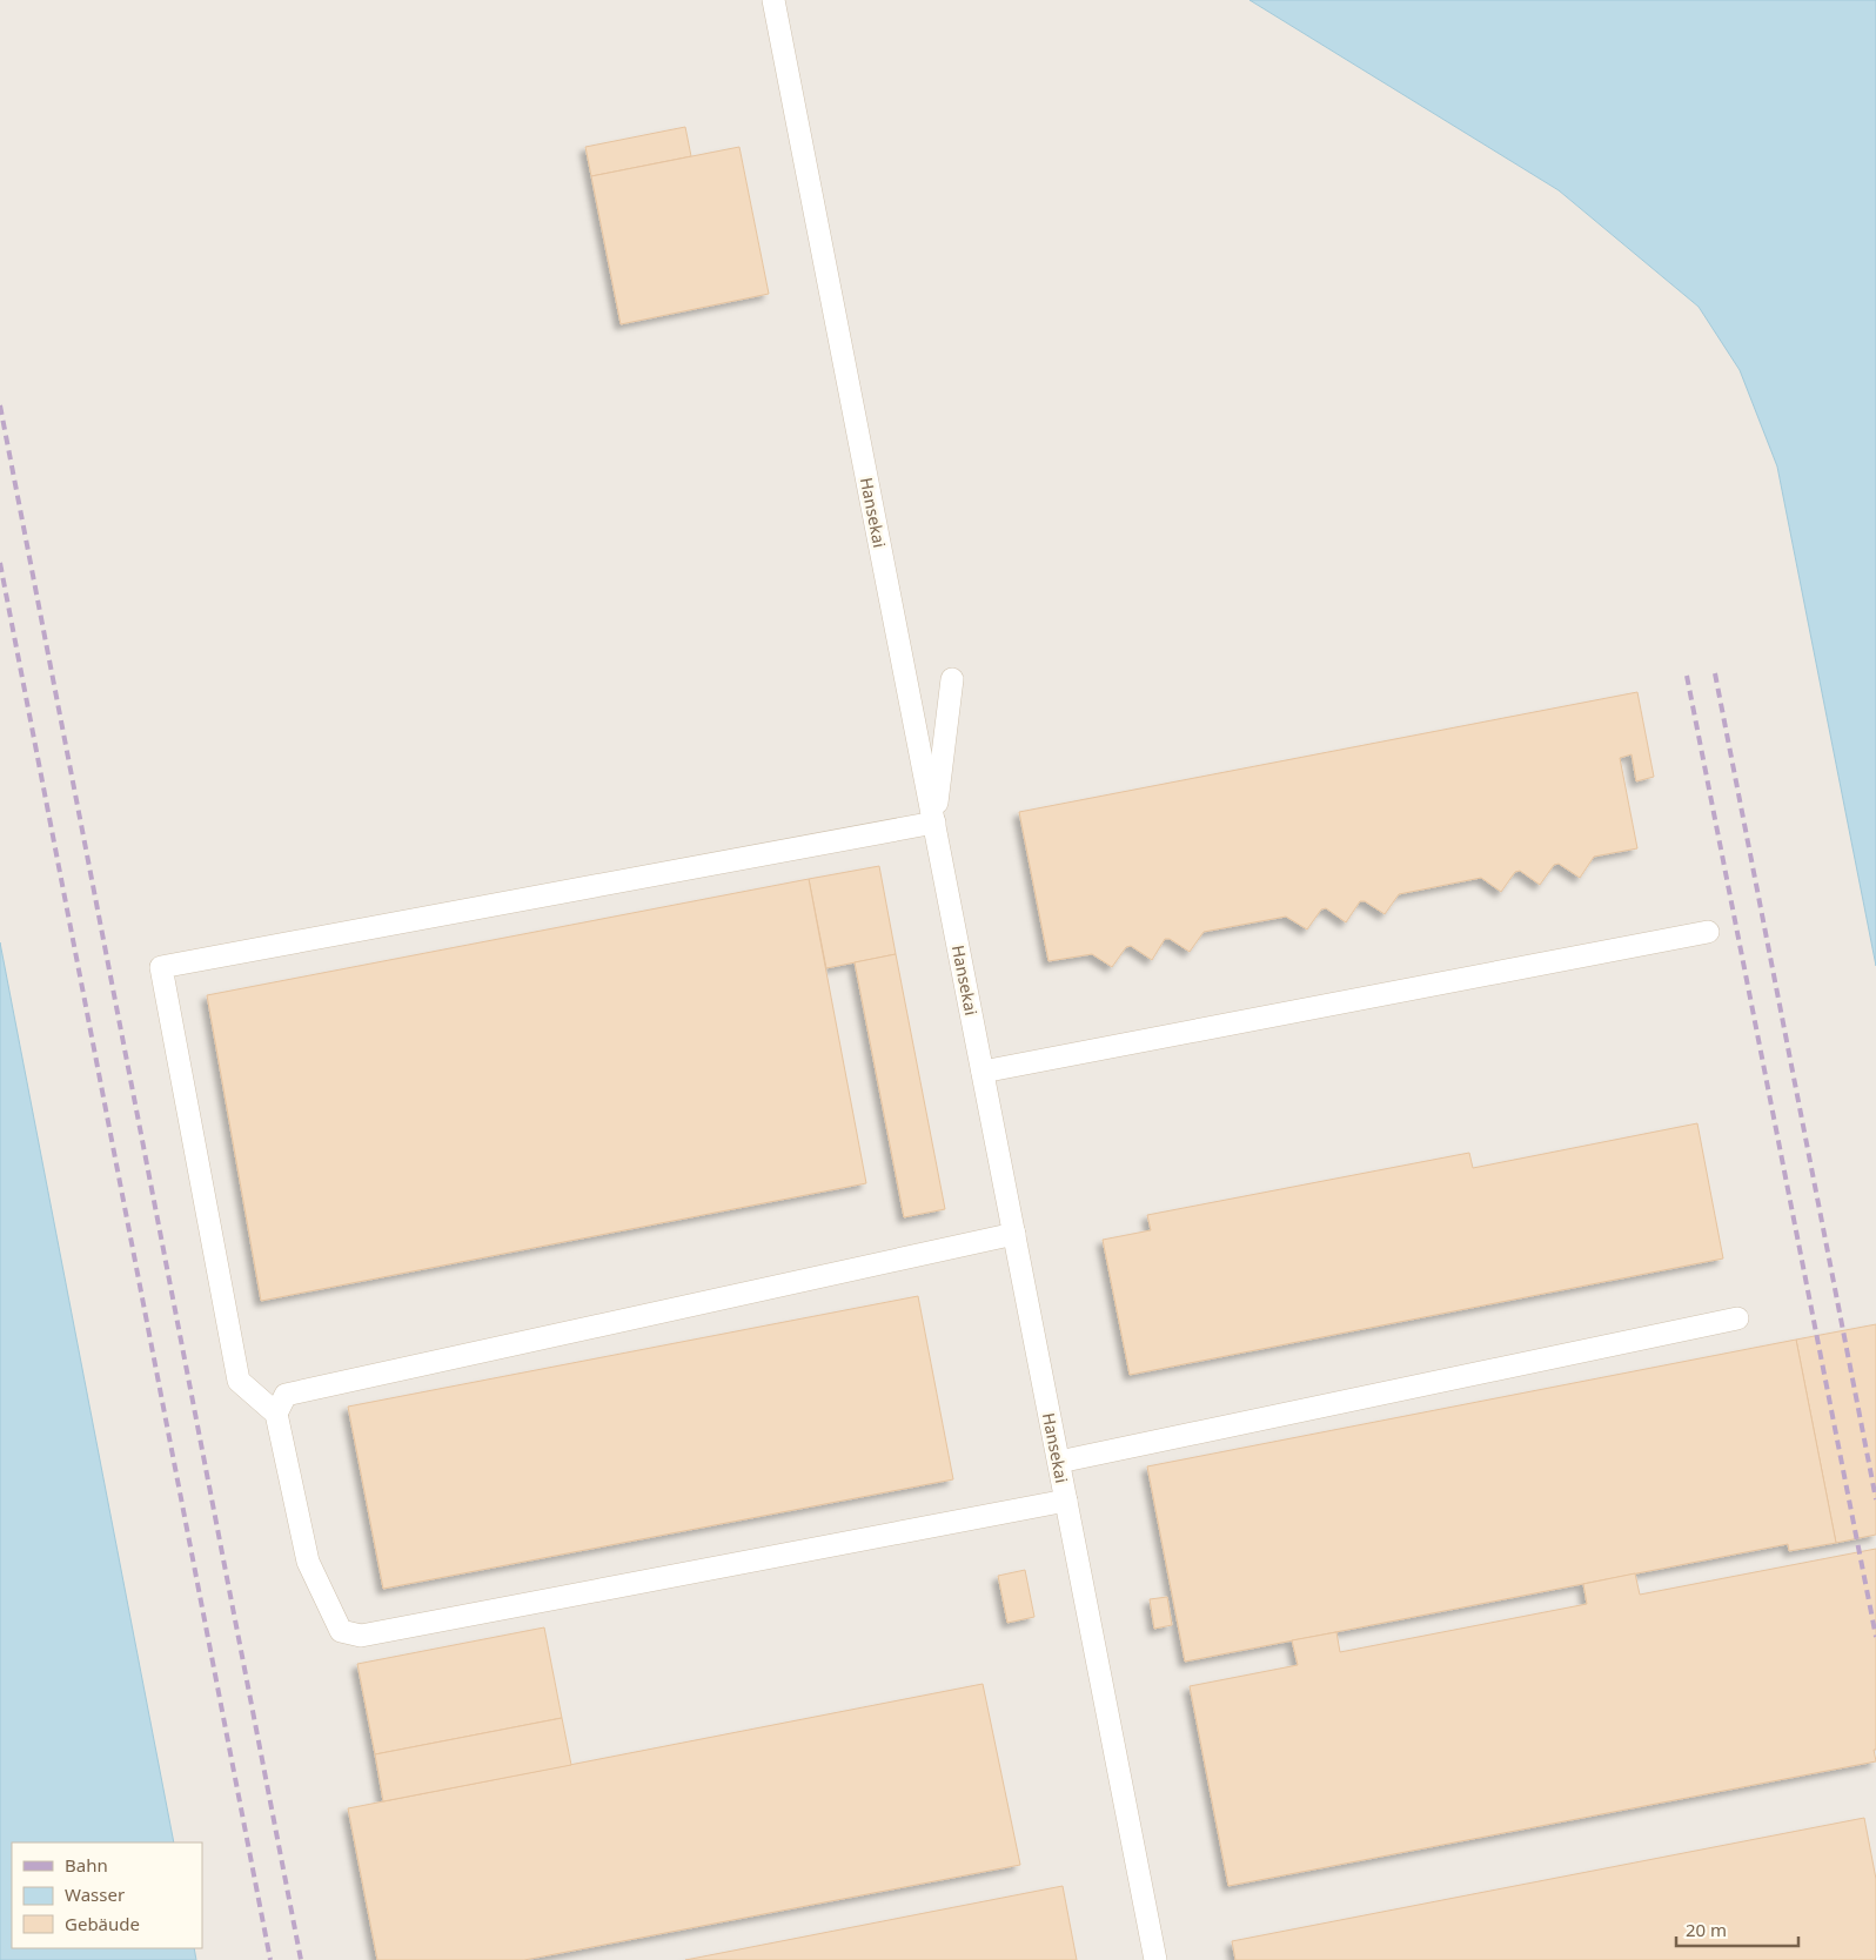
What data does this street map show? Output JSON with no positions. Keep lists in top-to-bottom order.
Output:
{
  "streets": {
    "lane": ["Hansekai"]
  },
  "legend": ["Bahn", "Wasser", "Gebäude"],
  "scale_bar": "20 m"
}
